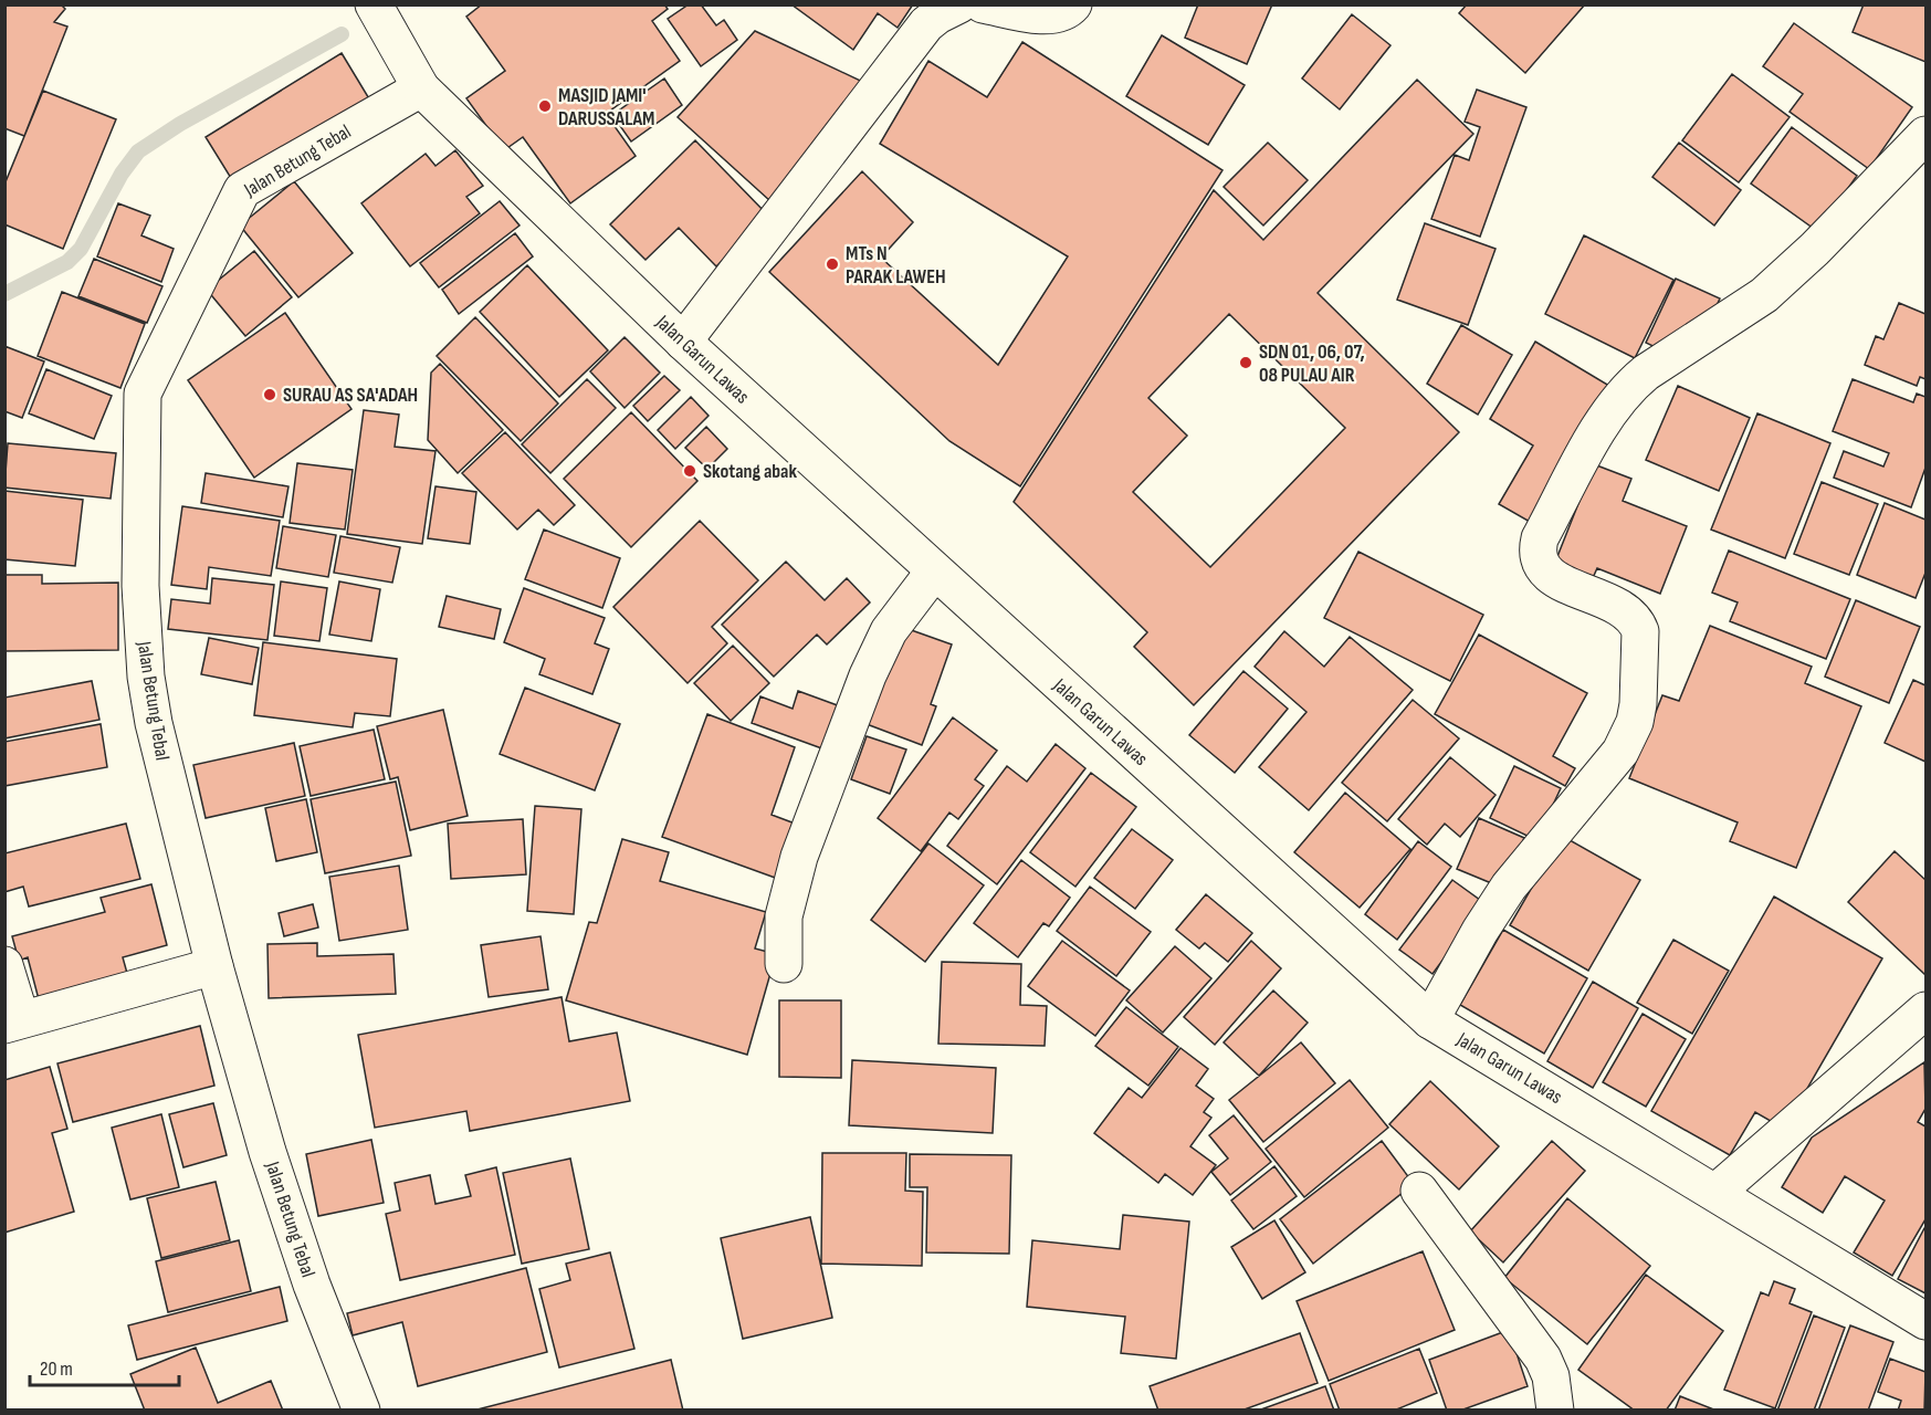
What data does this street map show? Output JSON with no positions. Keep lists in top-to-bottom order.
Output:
{
  "streets": {
    "street": ["Jalan Betung Tebal", "Jalan Garun Lawas"]
  },
  "crossings": [
    ["Jalan Betung Tebal", "Jalan Garun Lawas"]
  ],
  "places": [
    "MASJID JAMI' DARUSSALAM",
    "MTs N PARAK LAWEH",
    "SDN 01, 06, 07, 08 PULAU AIR",
    "SURAU AS SA'ADAH",
    "Skotang abak"
  ],
  "scale_bar": "20 m"
}
